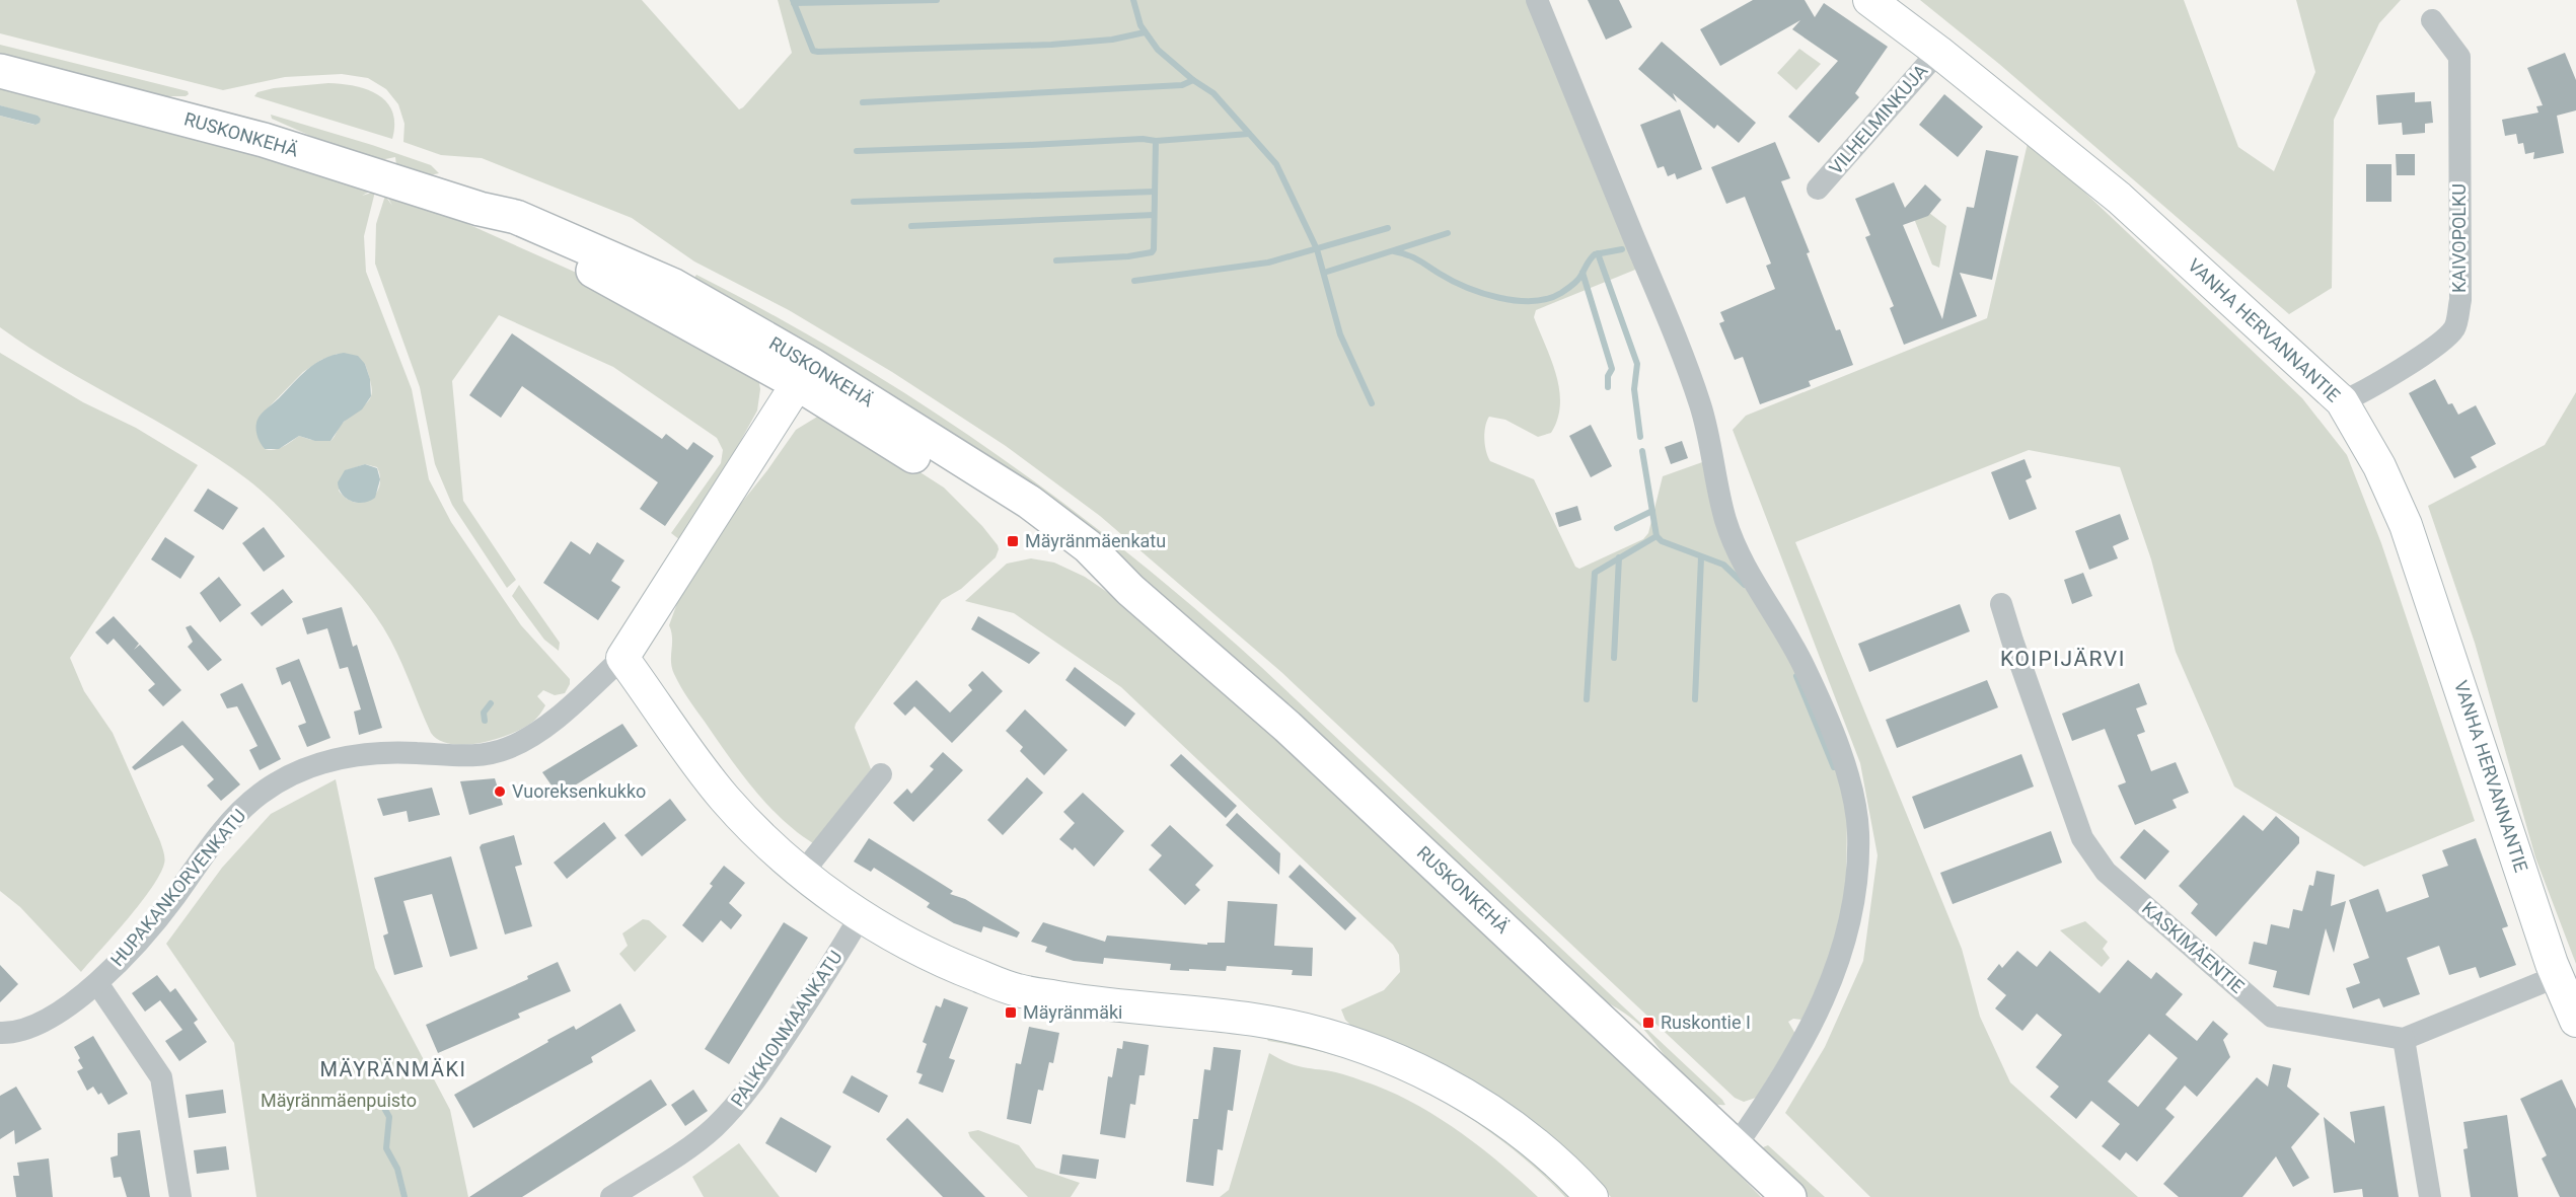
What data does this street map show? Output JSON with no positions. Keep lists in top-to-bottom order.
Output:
{
  "streets": {
    "main road": ["RUSKONKEHÄ"],
    "street": [
      "VILHELMINKUJA",
      "KAIVOPOLKU",
      "VANHA HERVANNANTIE",
      "HUPAKANKORVENKATU",
      "KASKIMÄENTIE",
      "PALKKIONMAANKATU"
    ]
  },
  "crossings": [
    ["VILHELMINKUJA", "VANHA HERVANNANTIE"],
    ["KAIVOPOLKU", "VANHA HERVANNANTIE"]
  ],
  "districts": ["KOIPIJÄRVI", "MÄYRÄNMÄKI"],
  "parks": ["Mäyränmäenpuisto"],
  "places": {
    "transit": ["Mäyränmäenkatu", "Mäyränmäki", "Ruskontie I"],
    "other": ["Vuoreksenkukko"]
  }
}
